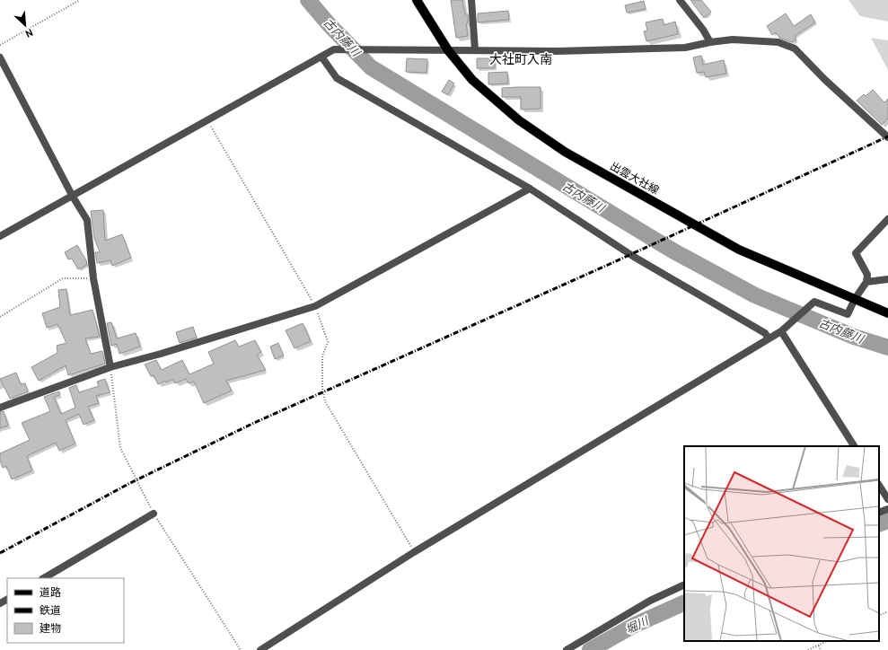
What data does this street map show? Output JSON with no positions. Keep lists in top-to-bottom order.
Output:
{
  "streets": {
    "main road": ["出雲大社線"]
  },
  "districts": ["大社町入南"],
  "water": ["古内藤川", "堀川"],
  "legend": ["道路", "鉄道", "建物"],
  "north": "bottom right"
}
